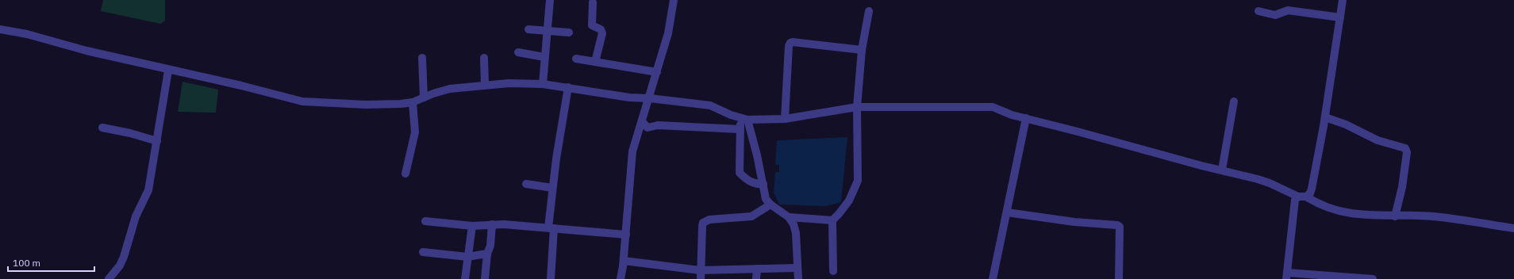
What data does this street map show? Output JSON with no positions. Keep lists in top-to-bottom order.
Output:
{
  "scale_bar": "100 m"
}
